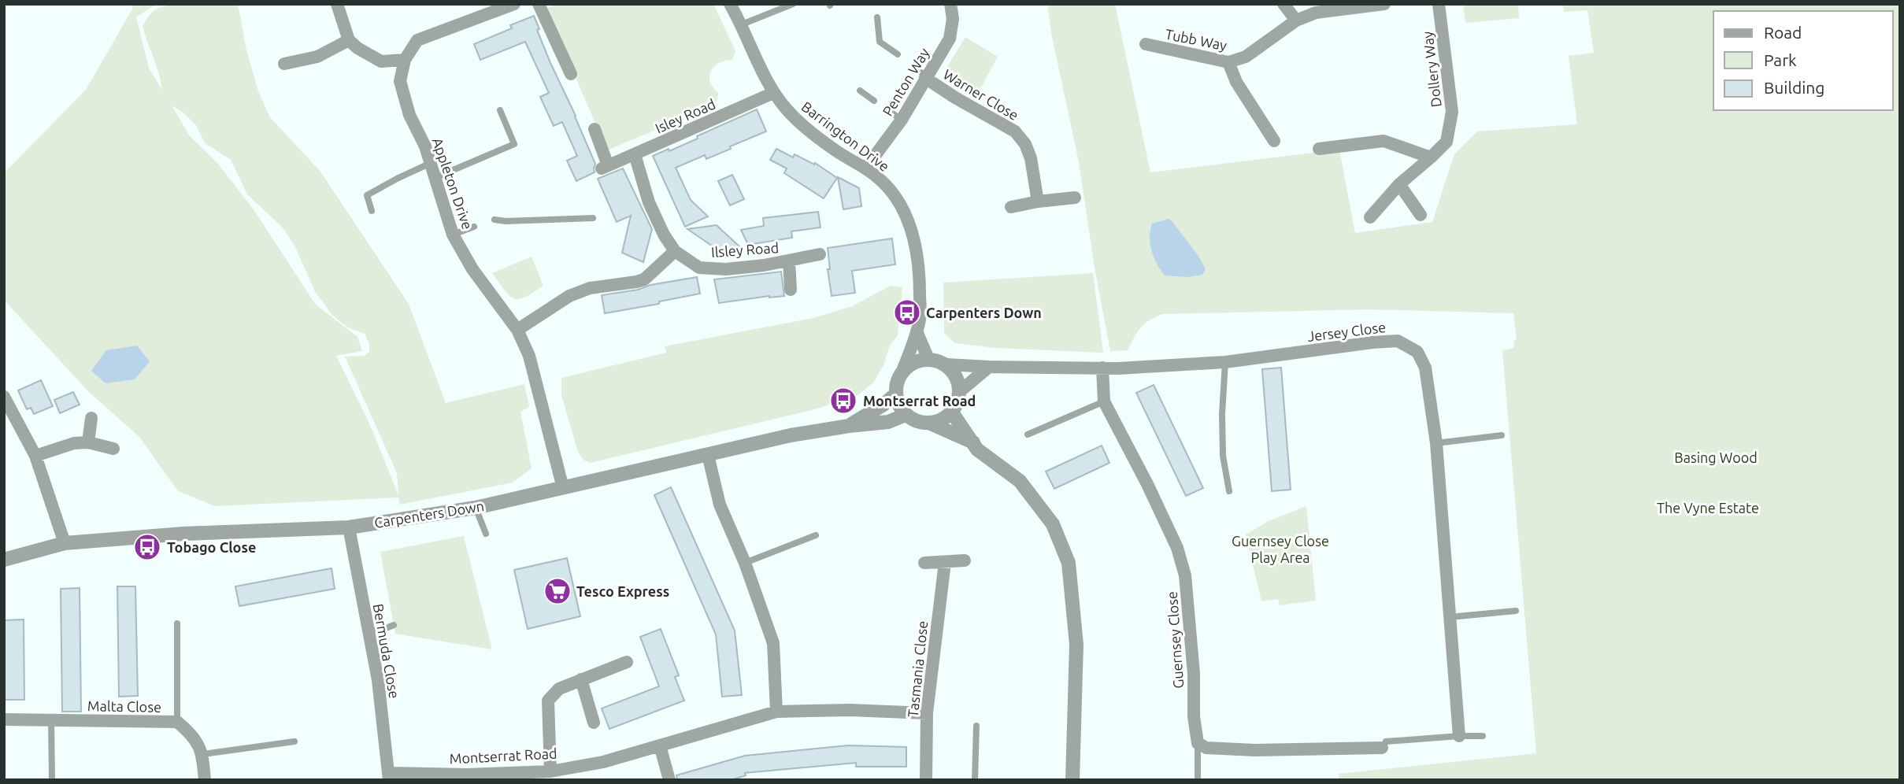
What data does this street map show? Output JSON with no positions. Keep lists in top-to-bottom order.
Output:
{
  "streets": {
    "street": [
      "Tubb Way",
      "Dollery Way",
      "Penton Way",
      "Warner Close",
      "Isley Road",
      "Barrington Drive",
      "Appleton Drive",
      "Ilsley Road",
      "Jersey Close",
      "Carpenters Down",
      "Guernsey Close",
      "Bermuda Close",
      "Tasmania Close",
      "Malta Close",
      "Montserrat Road"
    ]
  },
  "crossings": [
    ["Penton Way", "Warner Close"],
    ["Penton Way", "Barrington Drive"],
    ["Isley Road", "Barrington Drive"],
    ["Isley Road", "Ilsley Road"],
    ["Barrington Drive", "Jersey Close"],
    ["Barrington Drive", "Carpenters Down"],
    ["Appleton Drive", "Carpenters Down"],
    ["Jersey Close", "Carpenters Down"],
    ["Jersey Close", "Guernsey Close"],
    ["Carpenters Down", "Bermuda Close"],
    ["Bermuda Close", "Montserrat Road"],
    ["Tasmania Close", "Montserrat Road"]
  ],
  "parks": ["Basing Wood", "The Vyne Estate", "Guernsey Close Play Area"],
  "places": {
    "bus stop": ["Carpenters Down", "Montserrat Road", "Tobago Close"],
    "supermarket": ["Tesco Express"]
  },
  "legend": ["Road", "Park", "Building"]
}
